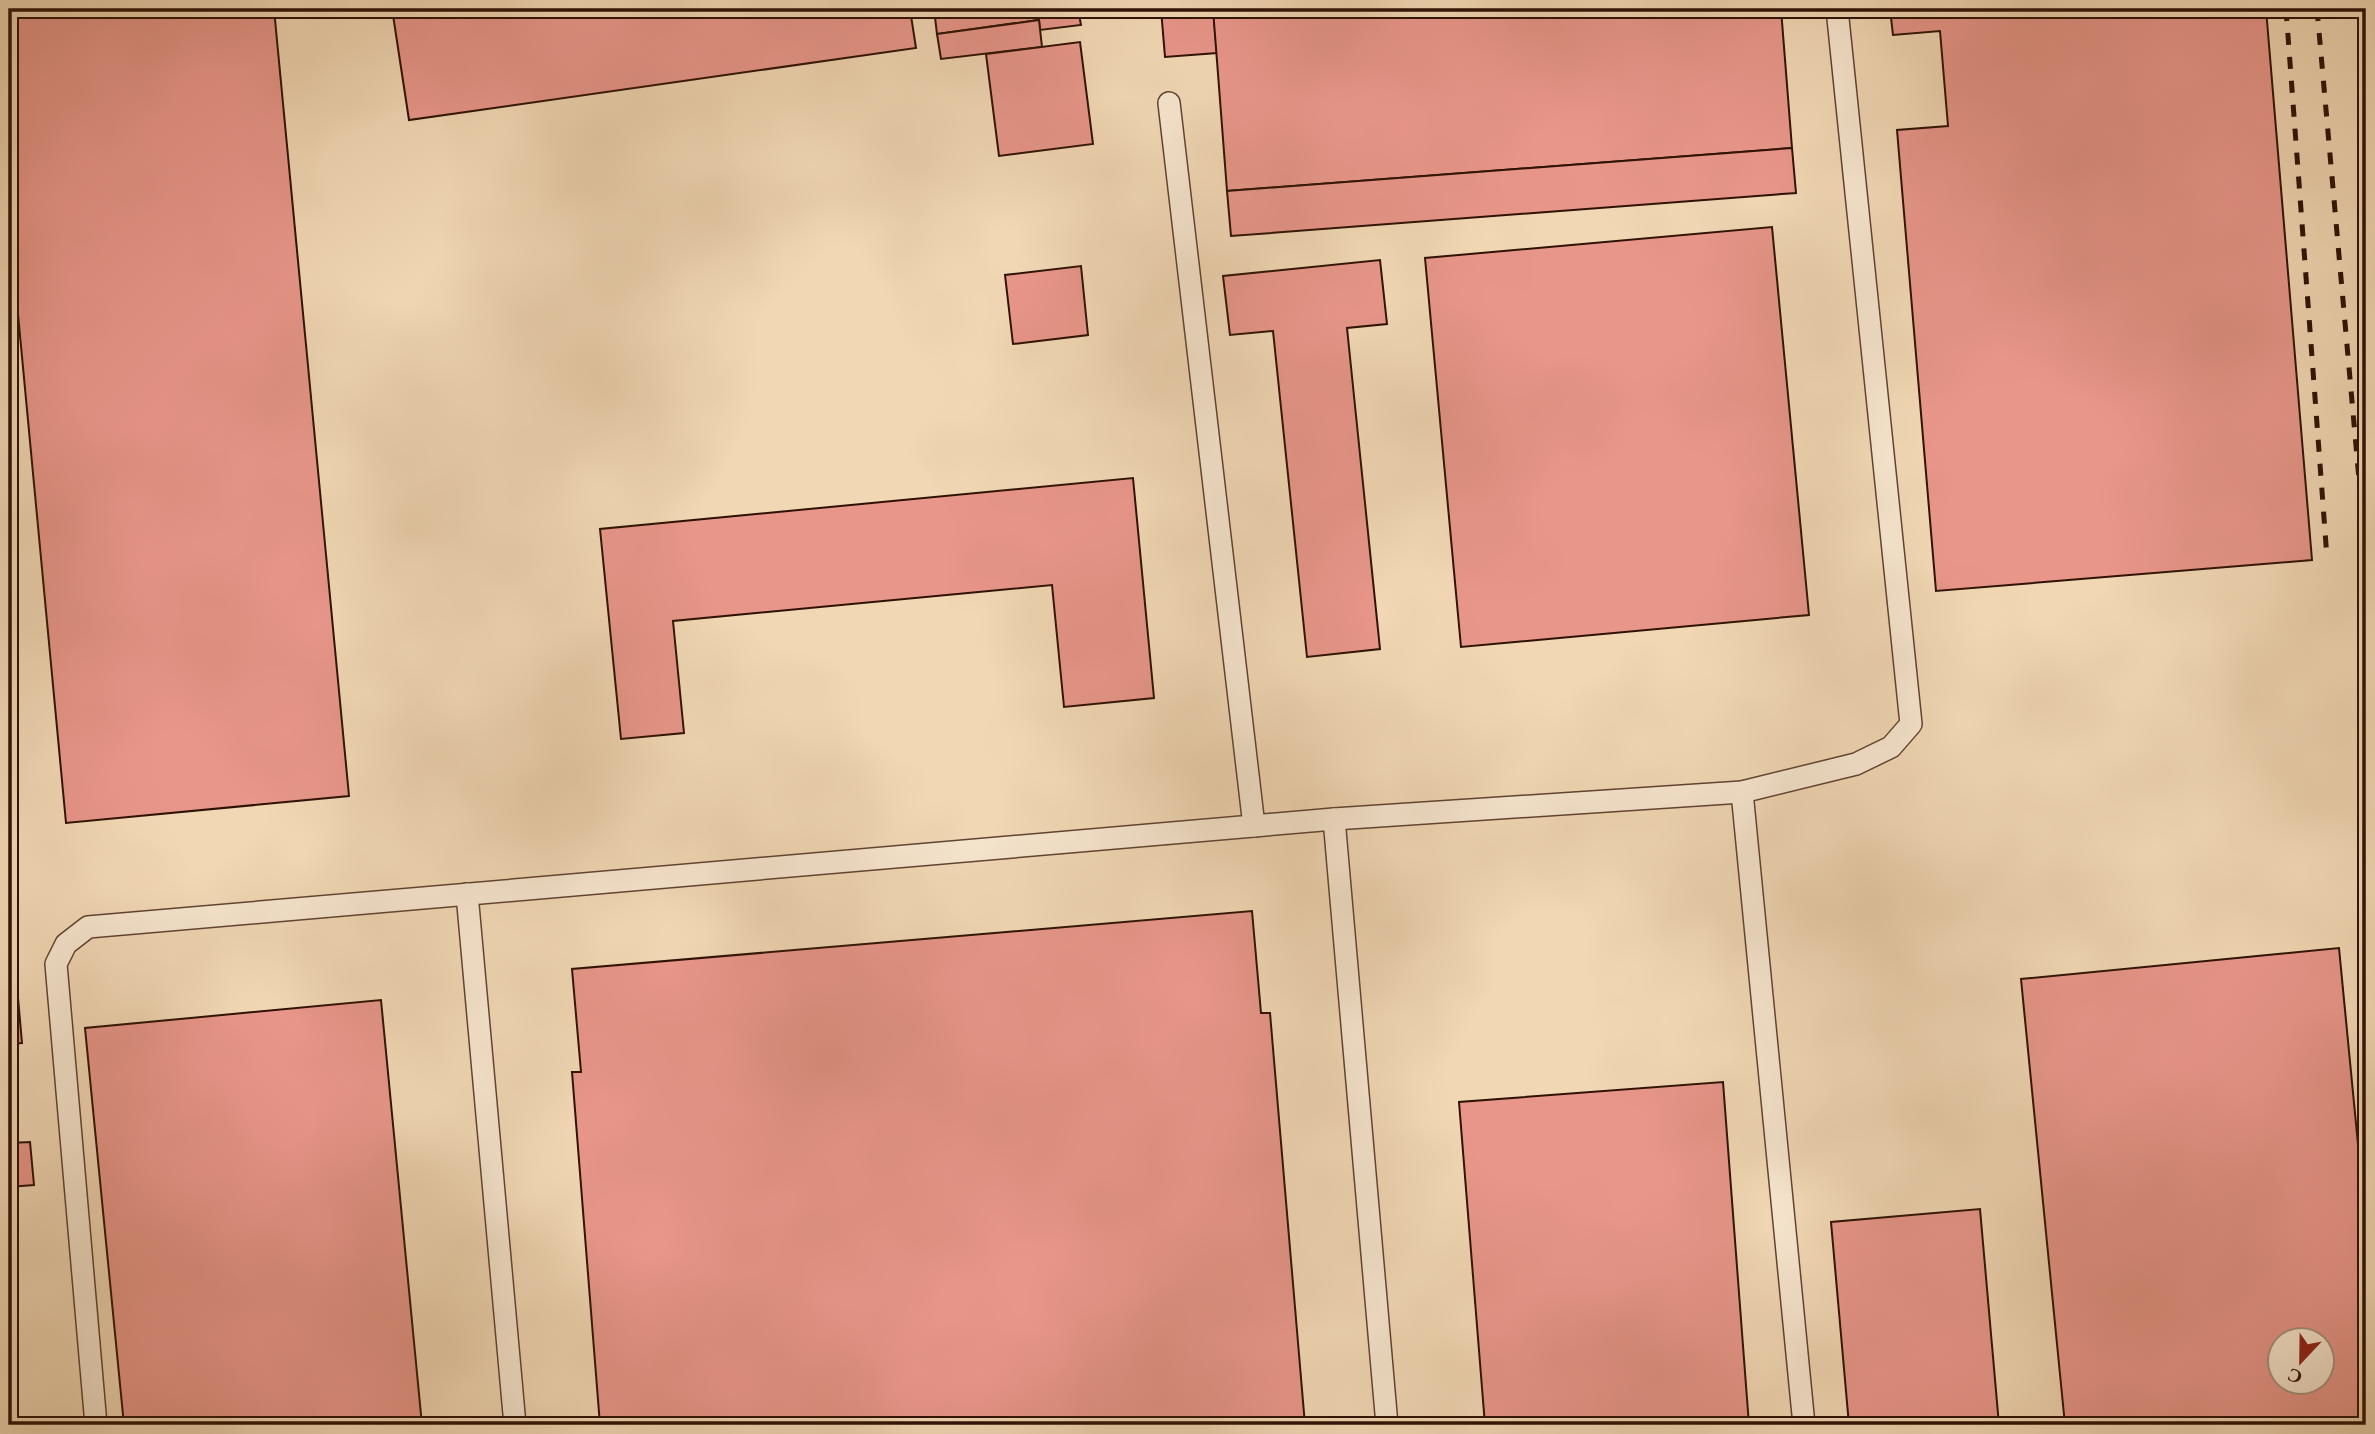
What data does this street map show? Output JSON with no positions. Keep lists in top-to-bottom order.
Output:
{
  "north": "bottom"
}
